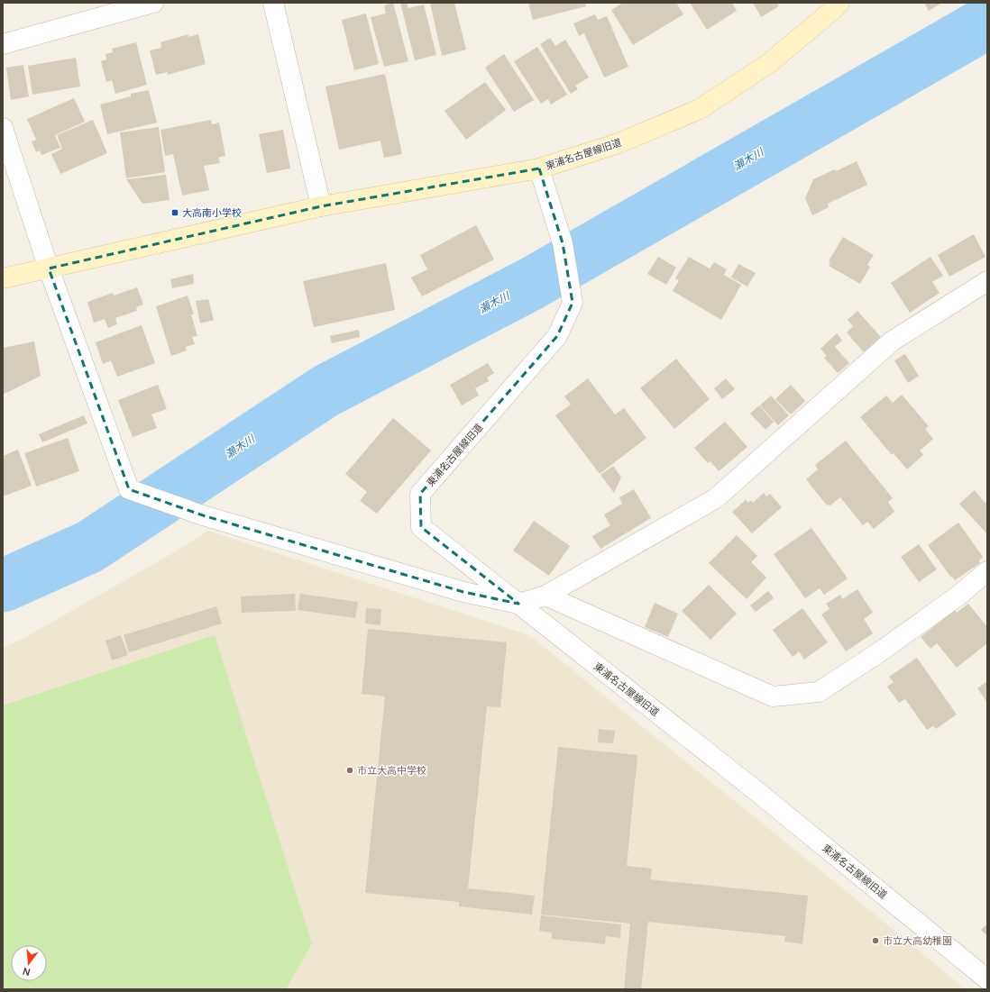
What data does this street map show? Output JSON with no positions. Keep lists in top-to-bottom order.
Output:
{
  "streets": {
    "street": ["東浦名古屋線旧道"]
  },
  "water": ["瀬木川"],
  "places": {
    "transit": ["大高南小学校"],
    "other": ["市立大高中学校", "市立大高幼稚園"]
  },
  "north": "bottom"
}
